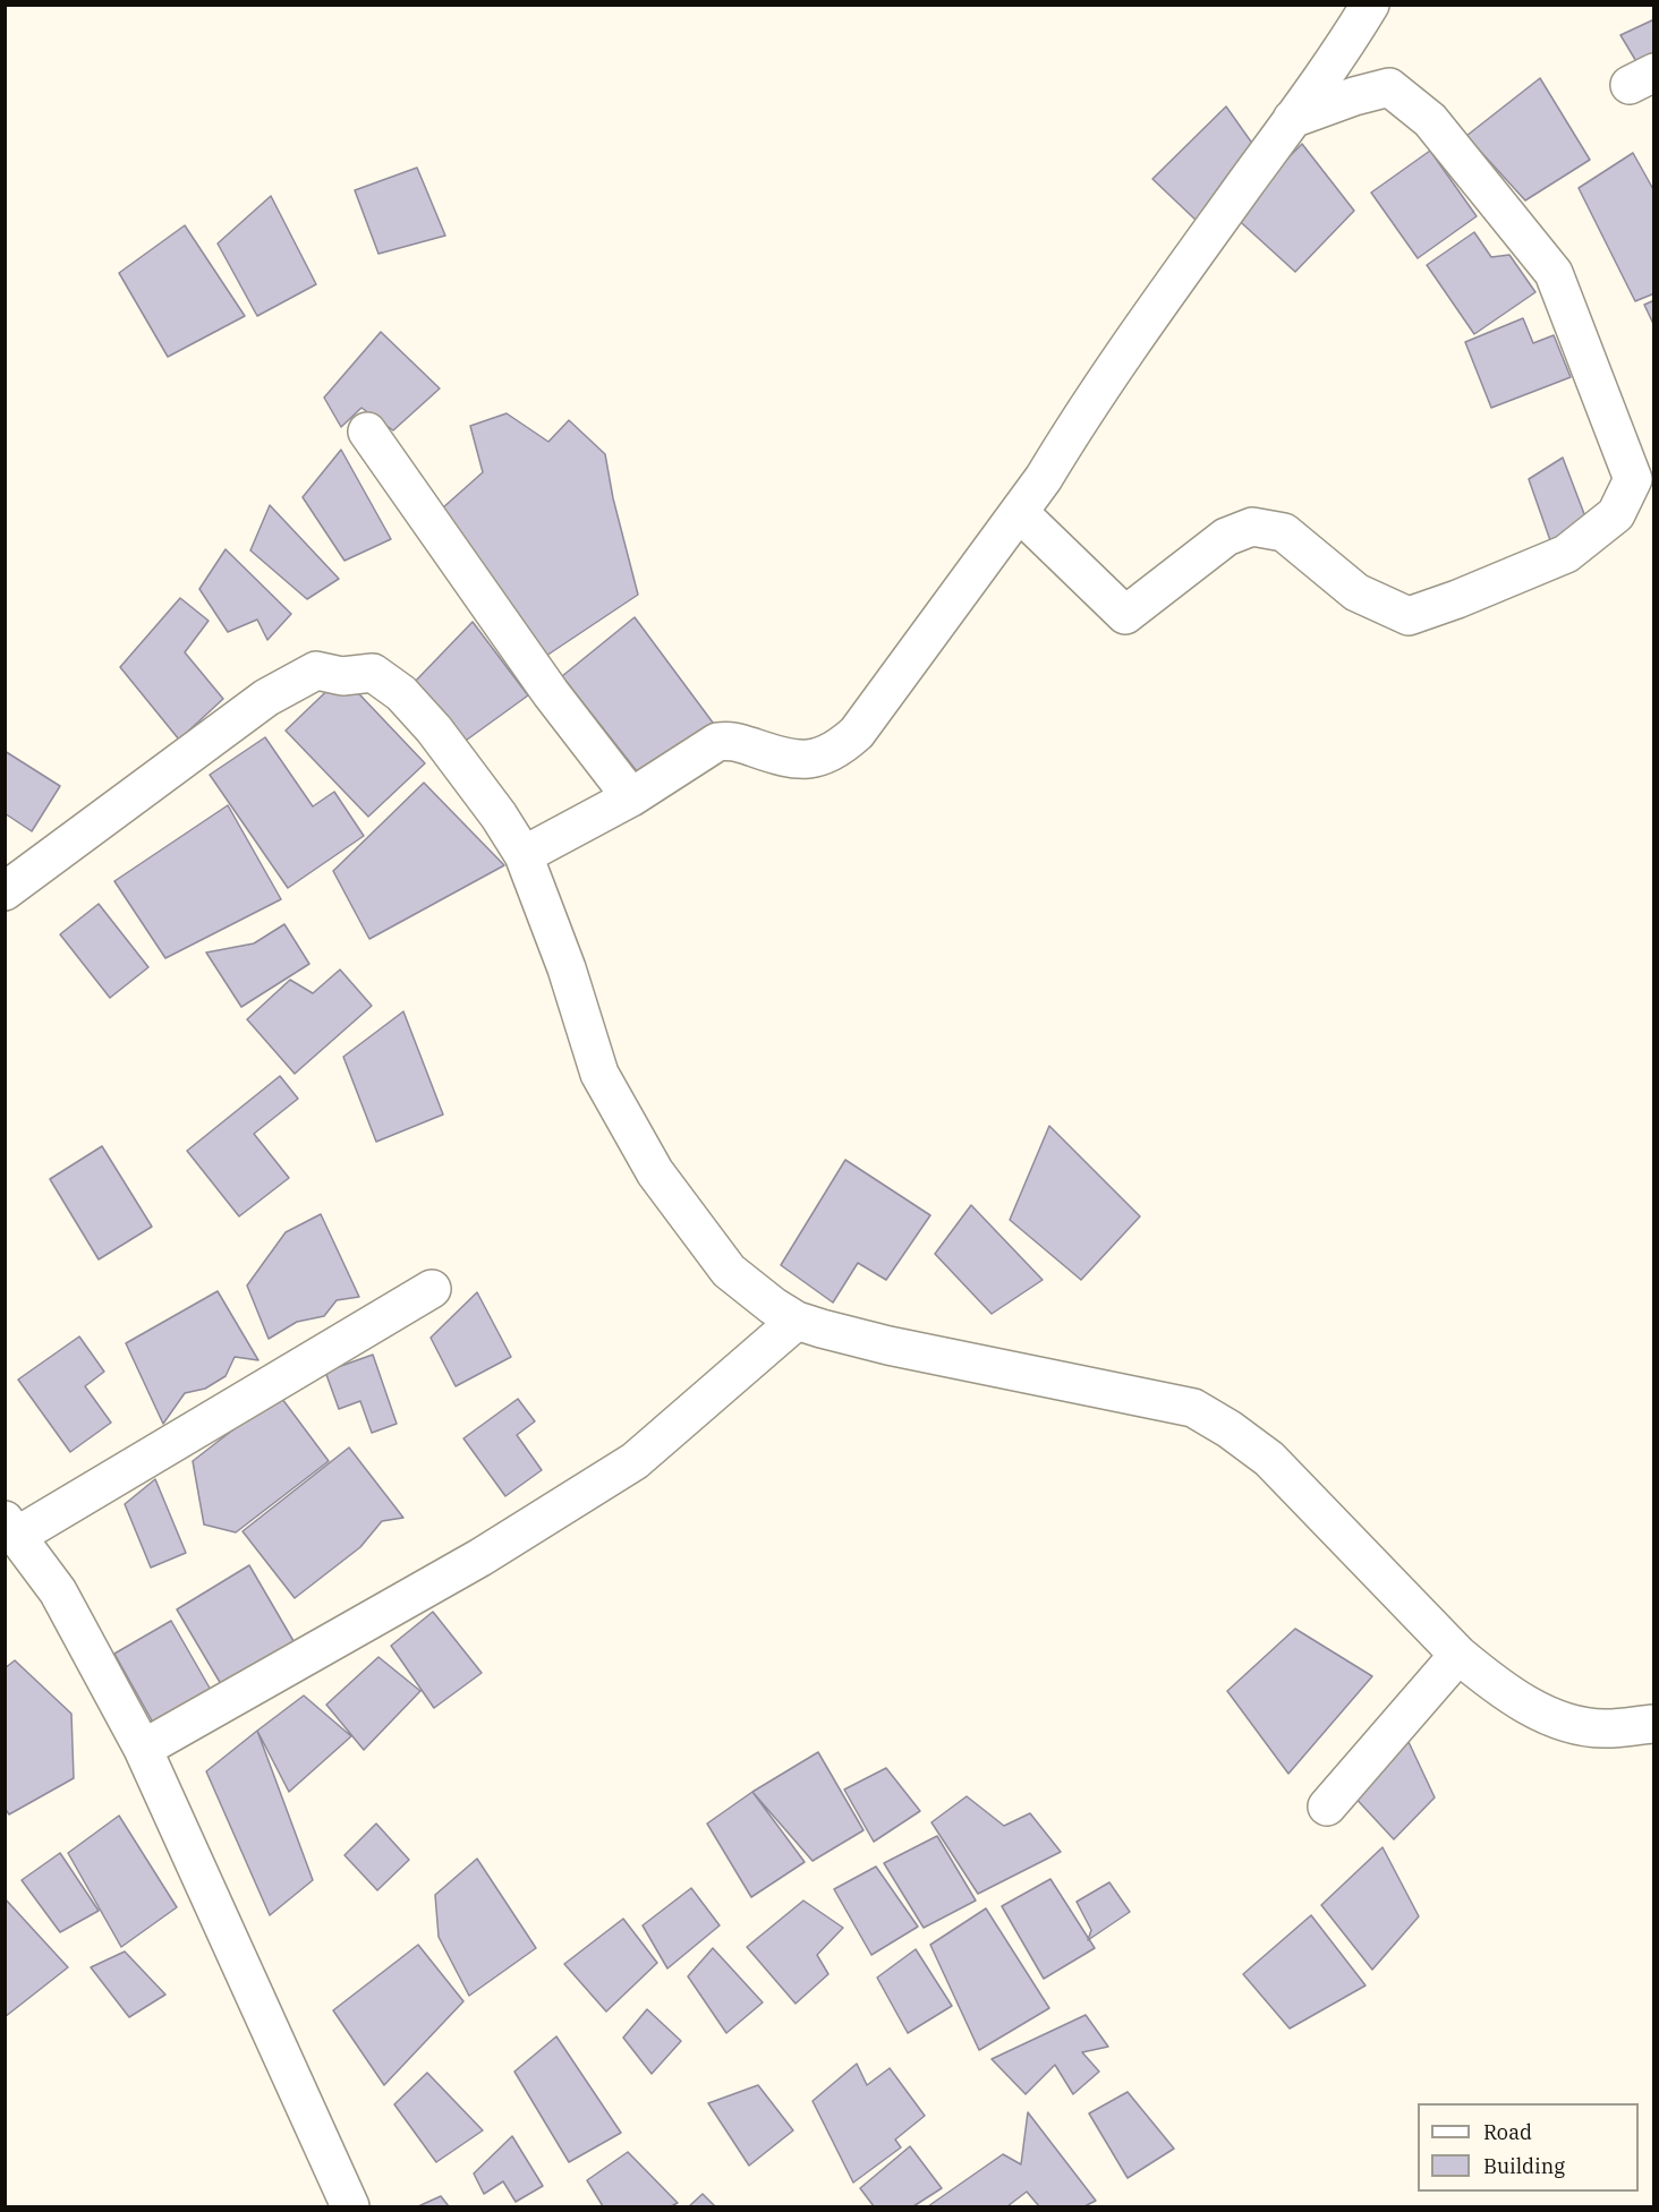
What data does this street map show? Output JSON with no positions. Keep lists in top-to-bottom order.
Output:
{
  "legend": ["Road", "Building"]
}
